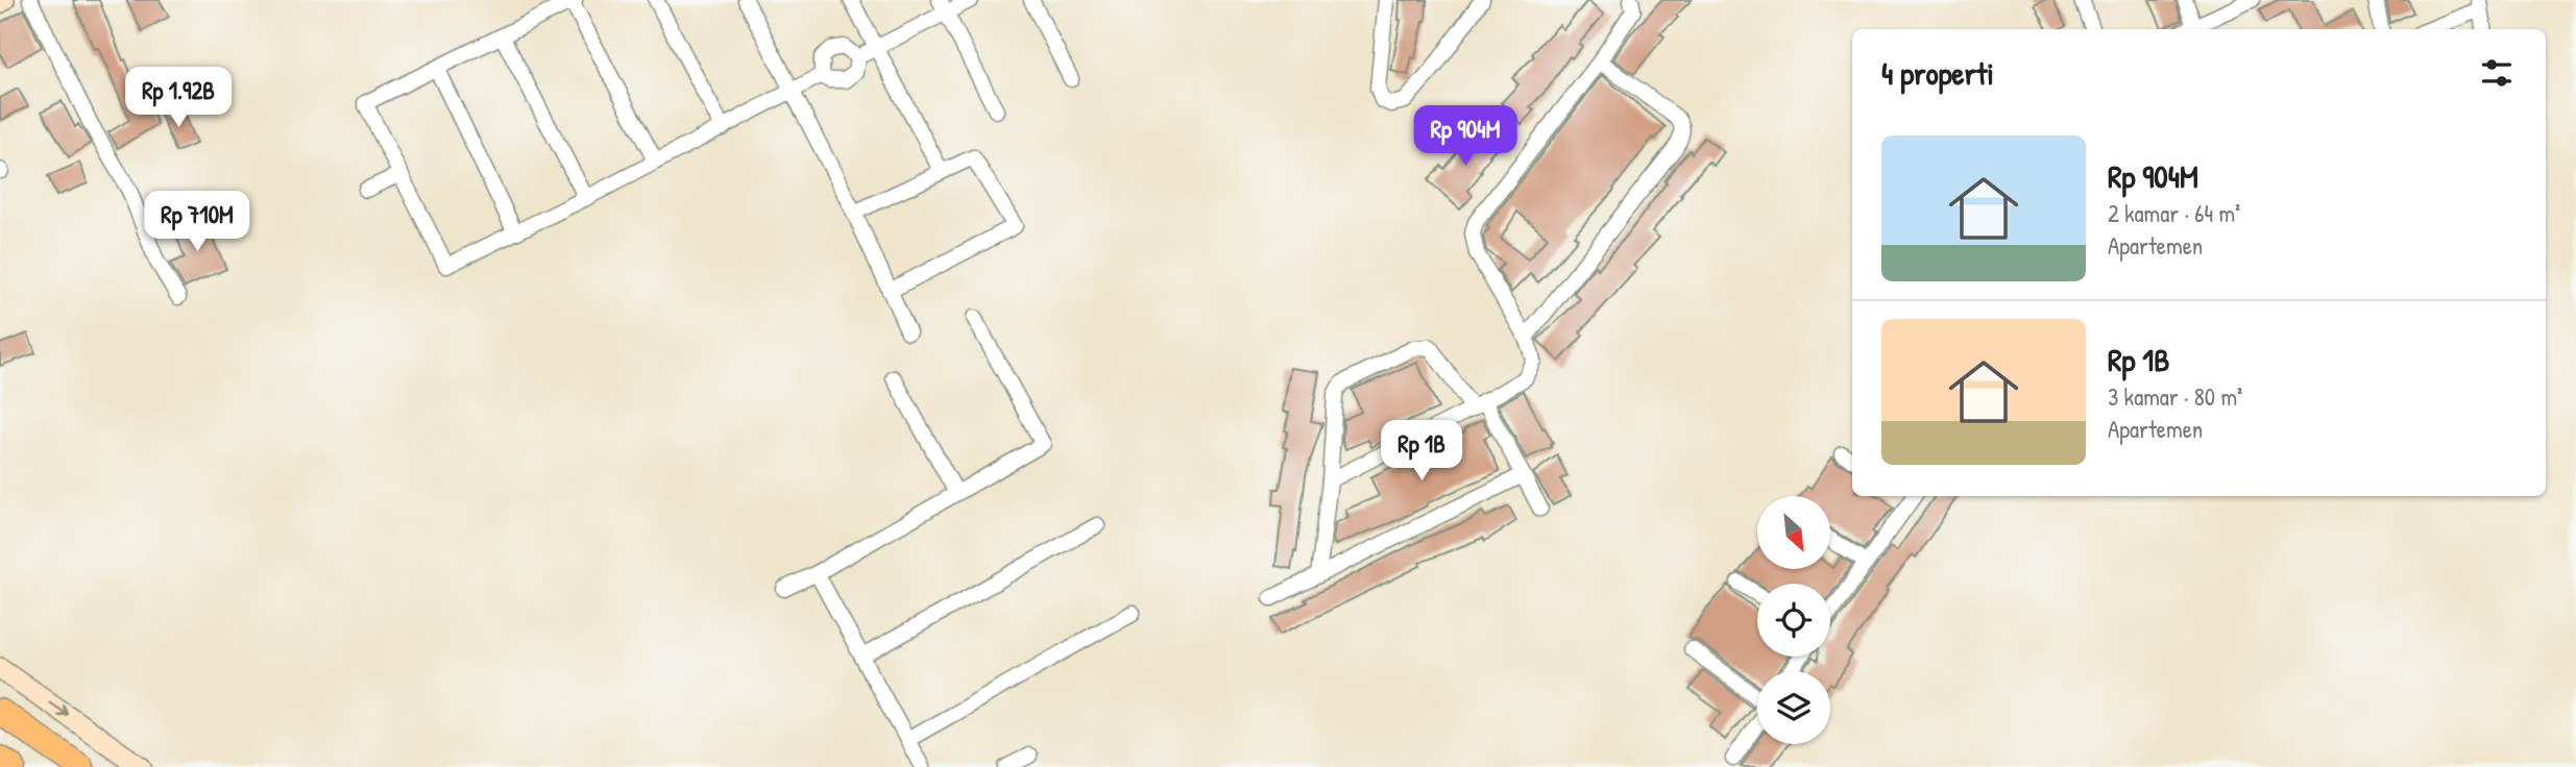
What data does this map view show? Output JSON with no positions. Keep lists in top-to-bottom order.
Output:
{
  "north": "bottom right",
  "page": {
    "heading": "4 properti",
    "price": [
      "Rp 1.92B",
      "Rp 904M",
      "Rp 710M",
      "Rp 1B"
    ],
    "list": [
      {
        "name": "Rp 904M",
        "note": "2 kamar · 64 m² · Apartemen"
      },
      {
        "name": "Rp 1B",
        "note": "3 kamar · 80 m² · Apartemen"
      }
    ]
  }
}
